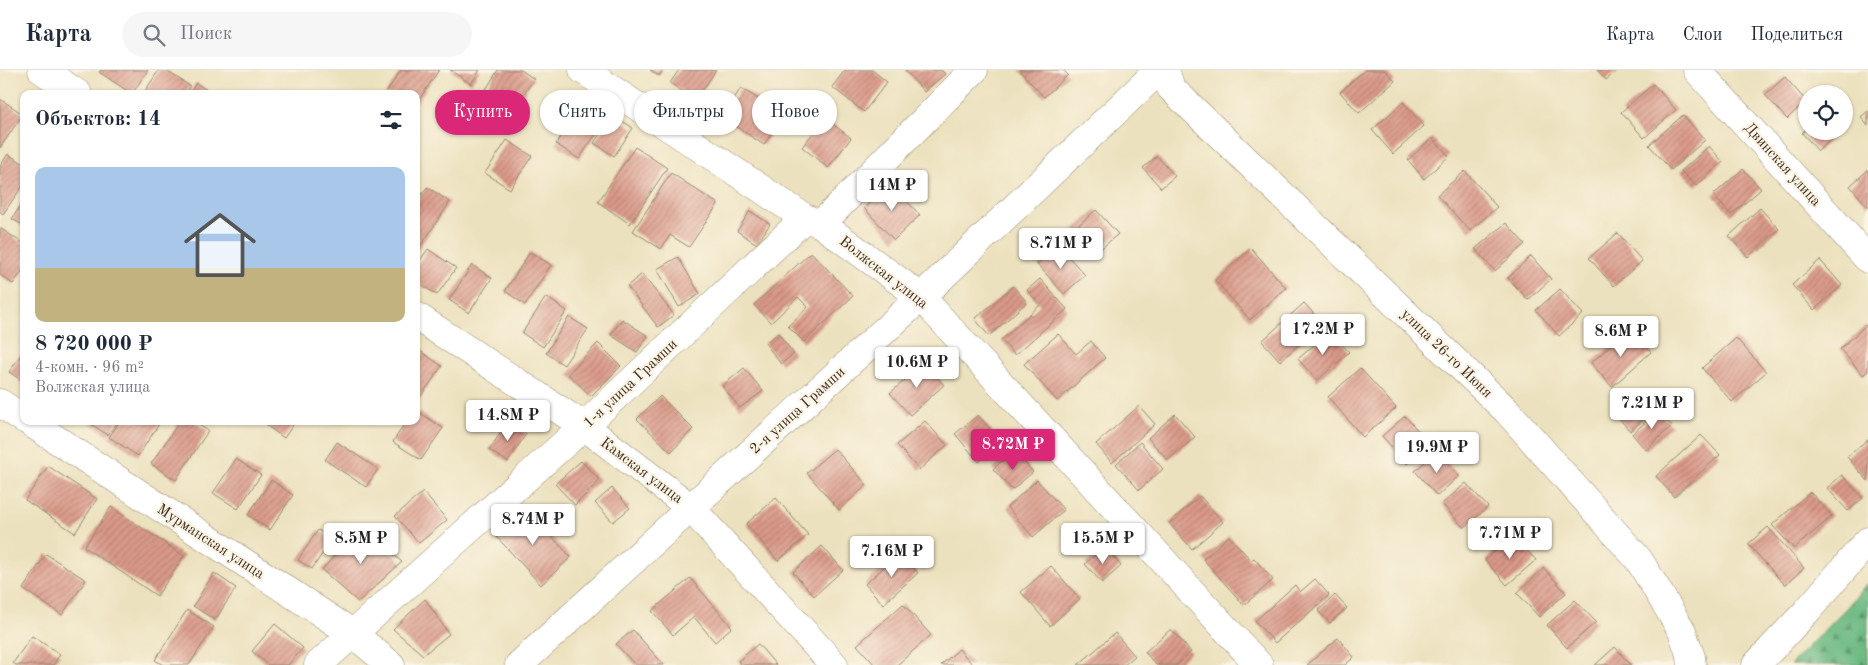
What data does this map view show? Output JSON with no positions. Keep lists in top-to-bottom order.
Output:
{
  "streets": {
    "street": [
      "Двинская улица",
      "Волжская улица",
      "улица 26-го Июня",
      "1-я улица Грамши",
      "2-я улица Грамши",
      "Камская улица",
      "Мурманская улица"
    ]
  },
  "crossings": [
    ["Волжская улица", "1-я улица Грамши"],
    ["Волжская улица", "2-я улица Грамши"],
    ["1-я улица Грамши", "Камская улица"],
    ["1-я улица Грамши", "Мурманская улица"],
    ["2-я улица Грамши", "Камская улица"]
  ],
  "page": {
    "header": "Карта",
    "search": "Поиск",
    "nav": ["Карта", "Слои", "Поделиться"],
    "chip": [
      "Купить",
      "Снять",
      "Фильтры",
      "Новое"
    ],
    "heading": "Объектов: 14",
    "list": [
      {
        "name": "8 720 000 ₽",
        "note": "4-комн. · 96 m² · Волжская улица"
      }
    ],
    "price": [
      "14M ₽",
      "8.71M ₽",
      "17.2M ₽",
      "8.6M ₽",
      "10.6M ₽",
      "7.21M ₽",
      "14.8M ₽",
      "8.72M ₽",
      "19.9M ₽",
      "8.74M ₽",
      "7.71M ₽",
      "8.5M ₽",
      "15.5M ₽",
      "7.16M ₽"
    ]
  }
}
